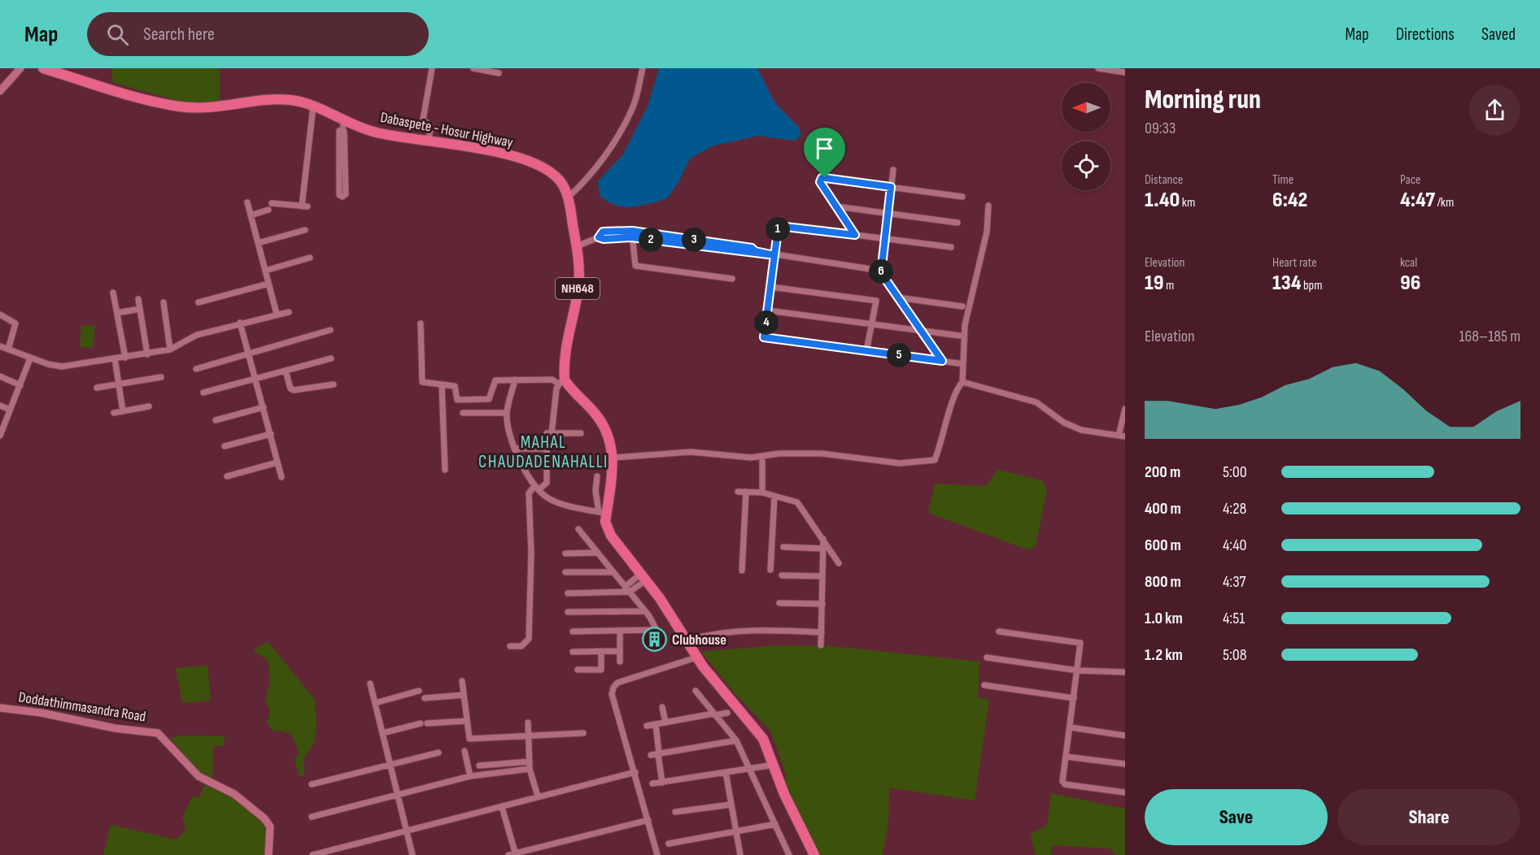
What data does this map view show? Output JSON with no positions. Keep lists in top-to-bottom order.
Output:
{
  "streets": {
    "highway": ["Dabaspete - Hosur Highway", "NH648"],
    "street": ["Doddathimmasandra Road"]
  },
  "districts": ["MAHAL CHAUDADENAHALLI"],
  "places": {
    "building": ["Clubhouse"]
  },
  "north": "left",
  "page": {
    "header": "Map",
    "search": "Search here",
    "nav": ["Map", "Directions", "Saved"],
    "heading": ["Morning run", "09:33"],
    "stats": [
      ["Distance", "1.40 km"],
      ["Time", "6:42"],
      ["Pace", "4:47 /km"],
      ["Elevation", "19 m"],
      ["Heart rate", "134 bpm"],
      ["kcal", "96"]
    ],
    "pins": [
      "1",
      "2",
      "3",
      "6",
      "4",
      "5"
    ],
    "chart": ["Elevation", "168–185 m"],
    "list": [
      {
        "name": "200 m",
        "note": "5:00"
      },
      {
        "name": "400 m",
        "note": "4:28"
      },
      {
        "name": "600 m",
        "note": "4:40"
      },
      {
        "name": "800 m",
        "note": "4:37"
      },
      {
        "name": "1.0 km",
        "note": "4:51"
      },
      {
        "name": "1.2 km",
        "note": "5:08"
      }
    ],
    "buttons": ["Save", "Share"]
  }
}
